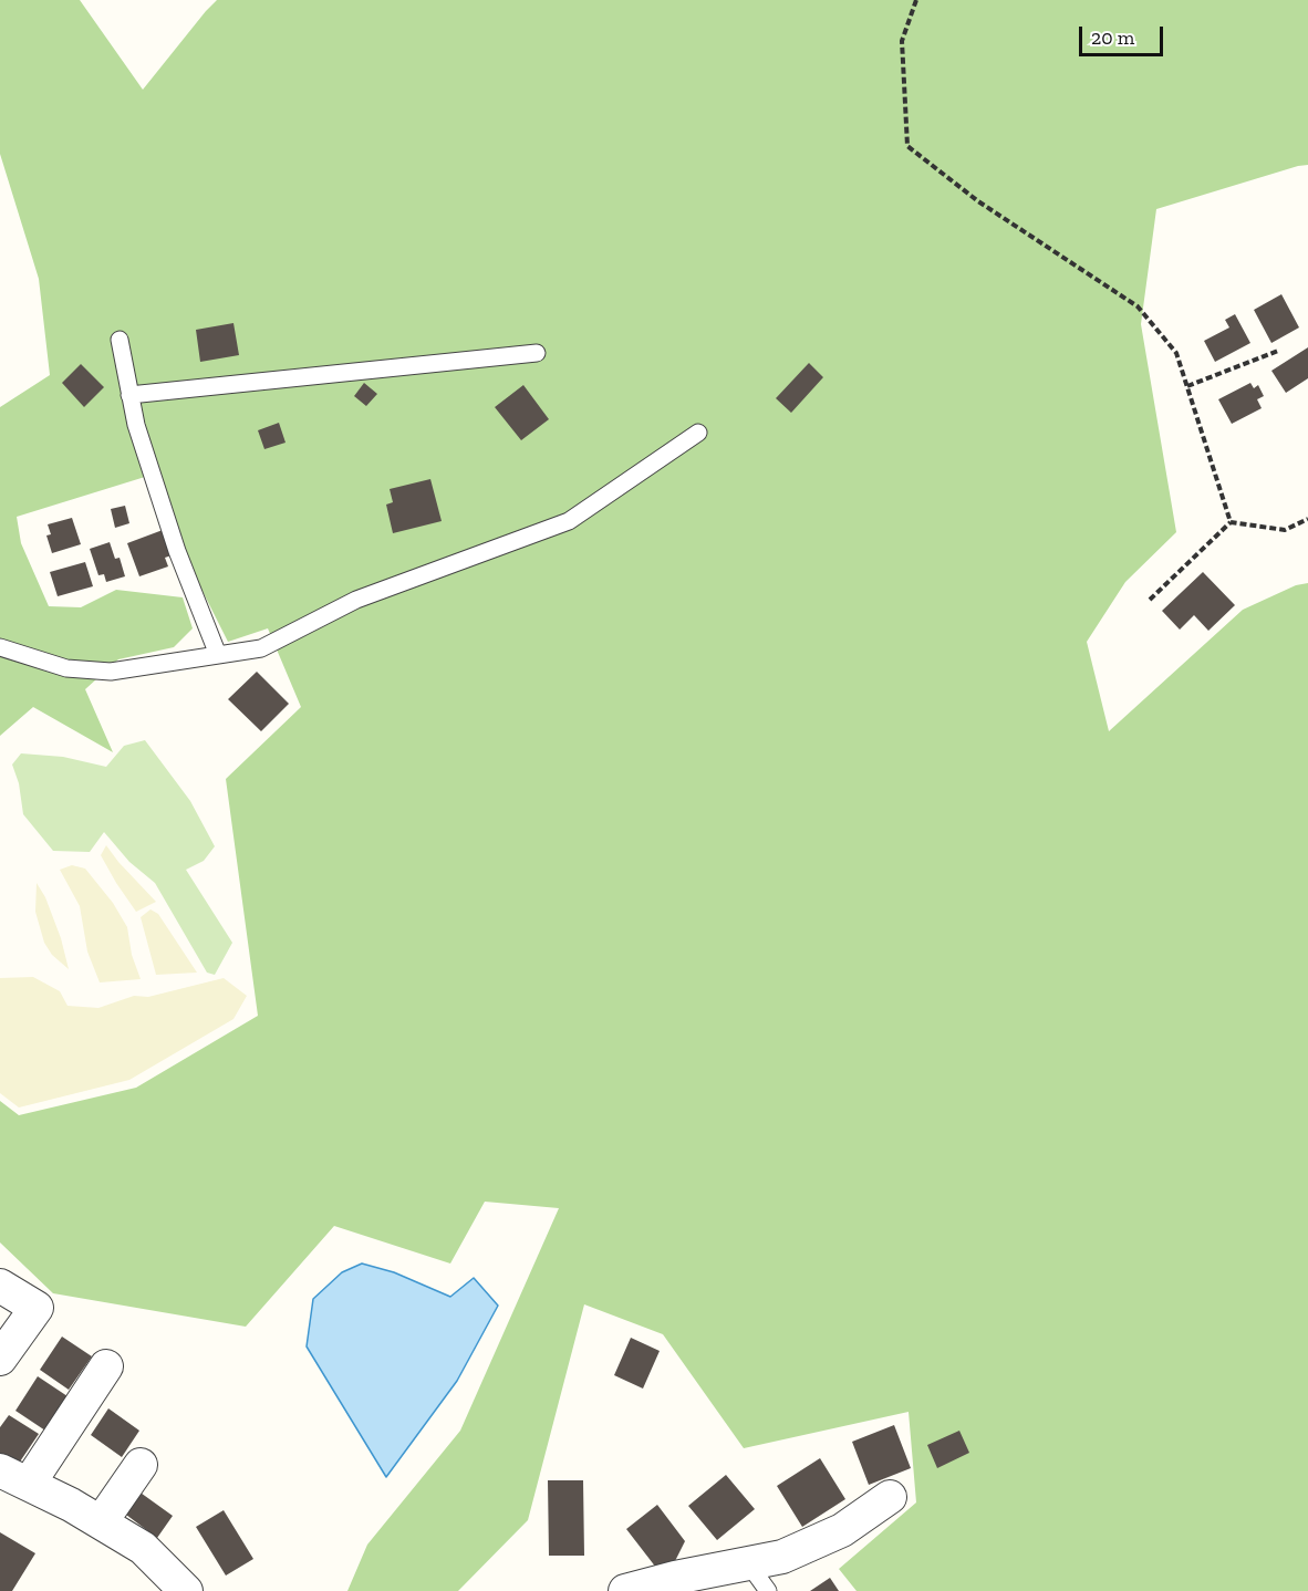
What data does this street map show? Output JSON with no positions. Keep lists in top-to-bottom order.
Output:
{
  "scale_bar": "20 m"
}
